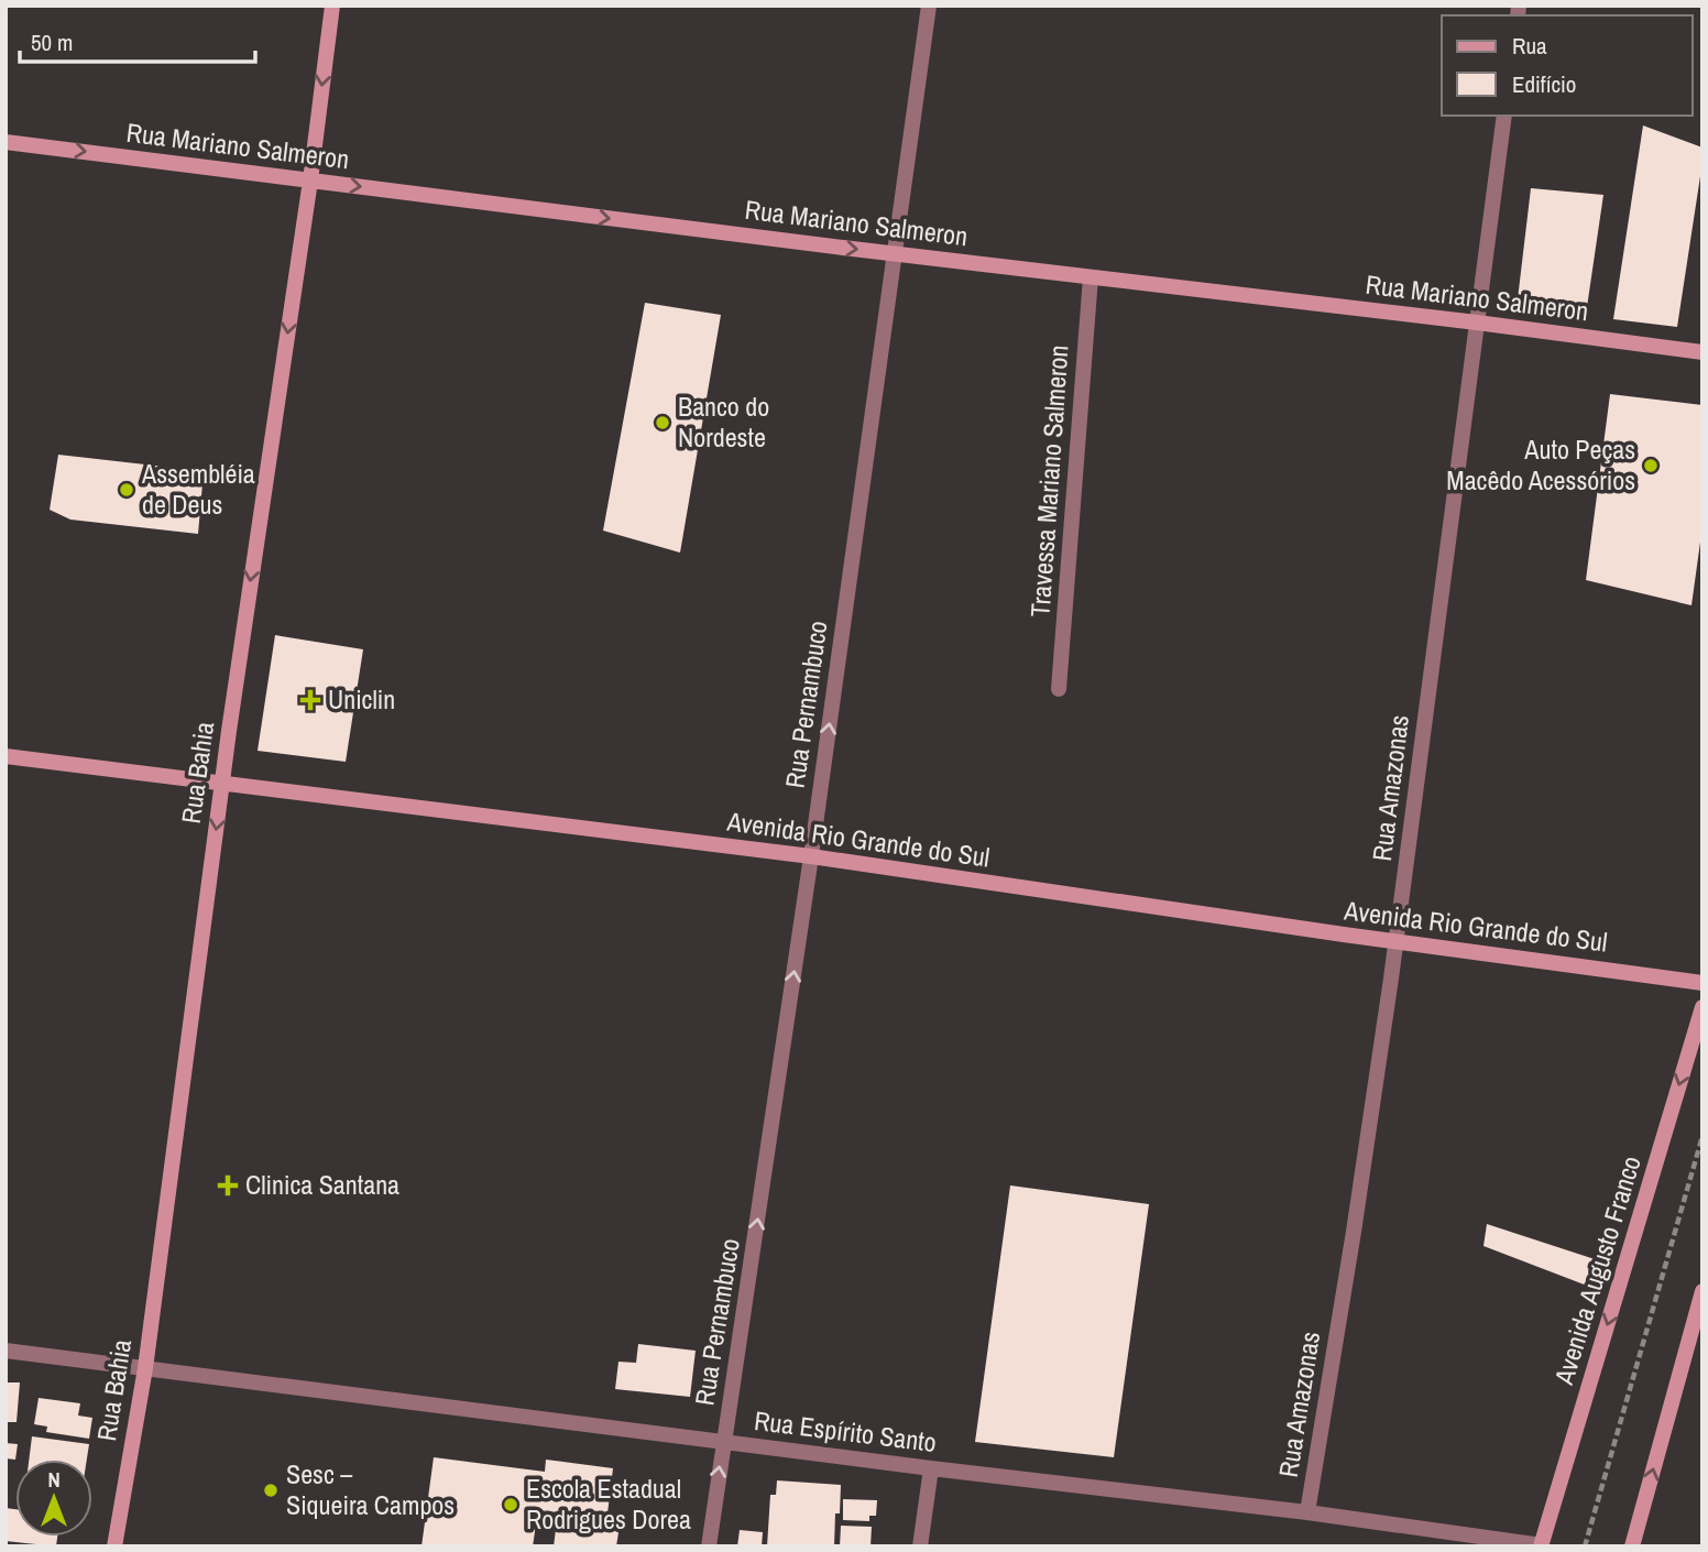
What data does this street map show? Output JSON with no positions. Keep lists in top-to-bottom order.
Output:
{
  "streets": {
    "main road": [
      "Rua Mariano Salmeron",
      "Rua Bahia",
      "Avenida Rio Grande do Sul",
      "Avenida Augusto Franco"
    ],
    "street": [
      "Travessa Mariano Salmeron",
      "Rua Pernambuco",
      "Rua Amazonas",
      "Rua Espírito Santo"
    ]
  },
  "crossings": [
    ["Rua Mariano Salmeron", "Travessa Mariano Salmeron"],
    ["Rua Mariano Salmeron", "Rua Pernambuco"],
    ["Rua Mariano Salmeron", "Rua Bahia"],
    ["Rua Mariano Salmeron", "Rua Amazonas"],
    ["Rua Pernambuco", "Avenida Rio Grande do Sul"],
    ["Rua Pernambuco", "Rua Espírito Santo"],
    ["Rua Bahia", "Avenida Rio Grande do Sul"],
    ["Rua Bahia", "Rua Espírito Santo"],
    ["Rua Amazonas", "Avenida Rio Grande do Sul"],
    ["Rua Amazonas", "Rua Espírito Santo"],
    ["Avenida Augusto Franco", "Rua Espírito Santo"]
  ],
  "one_way": ["Rua Mariano Salmeron", "Rua Pernambuco", "Rua Bahia"],
  "places": {
    "other": [
      "Banco do Nordeste",
      "Auto Peças Macêdo Acessórios",
      "Assembléia de Deus",
      "Sesc – Siqueira Campos",
      "Escola Estadual Rodrigues Dorea"
    ],
    "health": ["Uniclin", "Clinica Santana"]
  },
  "legend": ["Rua", "Edifício"],
  "scale_bar": "50 m",
  "north": "top"
}
